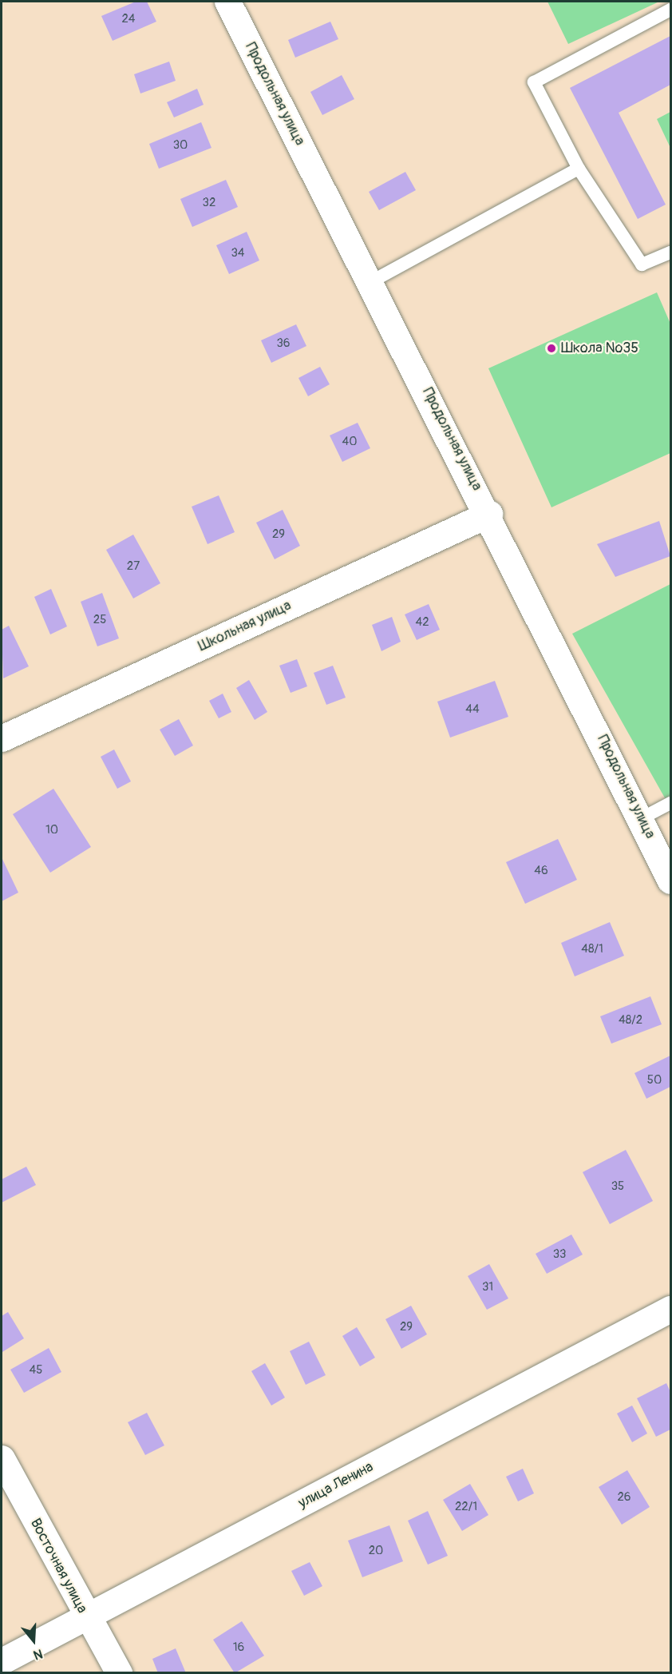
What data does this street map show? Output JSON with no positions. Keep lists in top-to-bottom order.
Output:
{
  "streets": {
    "street": [
      "Продольная улица",
      "Школьная улица",
      "улица Ленина",
      "Восточная улица"
    ]
  },
  "crossings": [
    ["Продольная улица", "Школьная улица"],
    ["улица Ленина", "Восточная улица"]
  ],
  "places": ["Школа №35"],
  "house_numbers": [
    "24",
    "30",
    "32",
    "34",
    "36",
    "40",
    "29",
    "27",
    "25",
    "42",
    "44",
    "10",
    "46",
    "48/1",
    "48/2",
    "50",
    "35",
    "33",
    "31",
    "29",
    "45",
    "26",
    "22/1",
    "20",
    "16"
  ],
  "north": "bottom"
}
